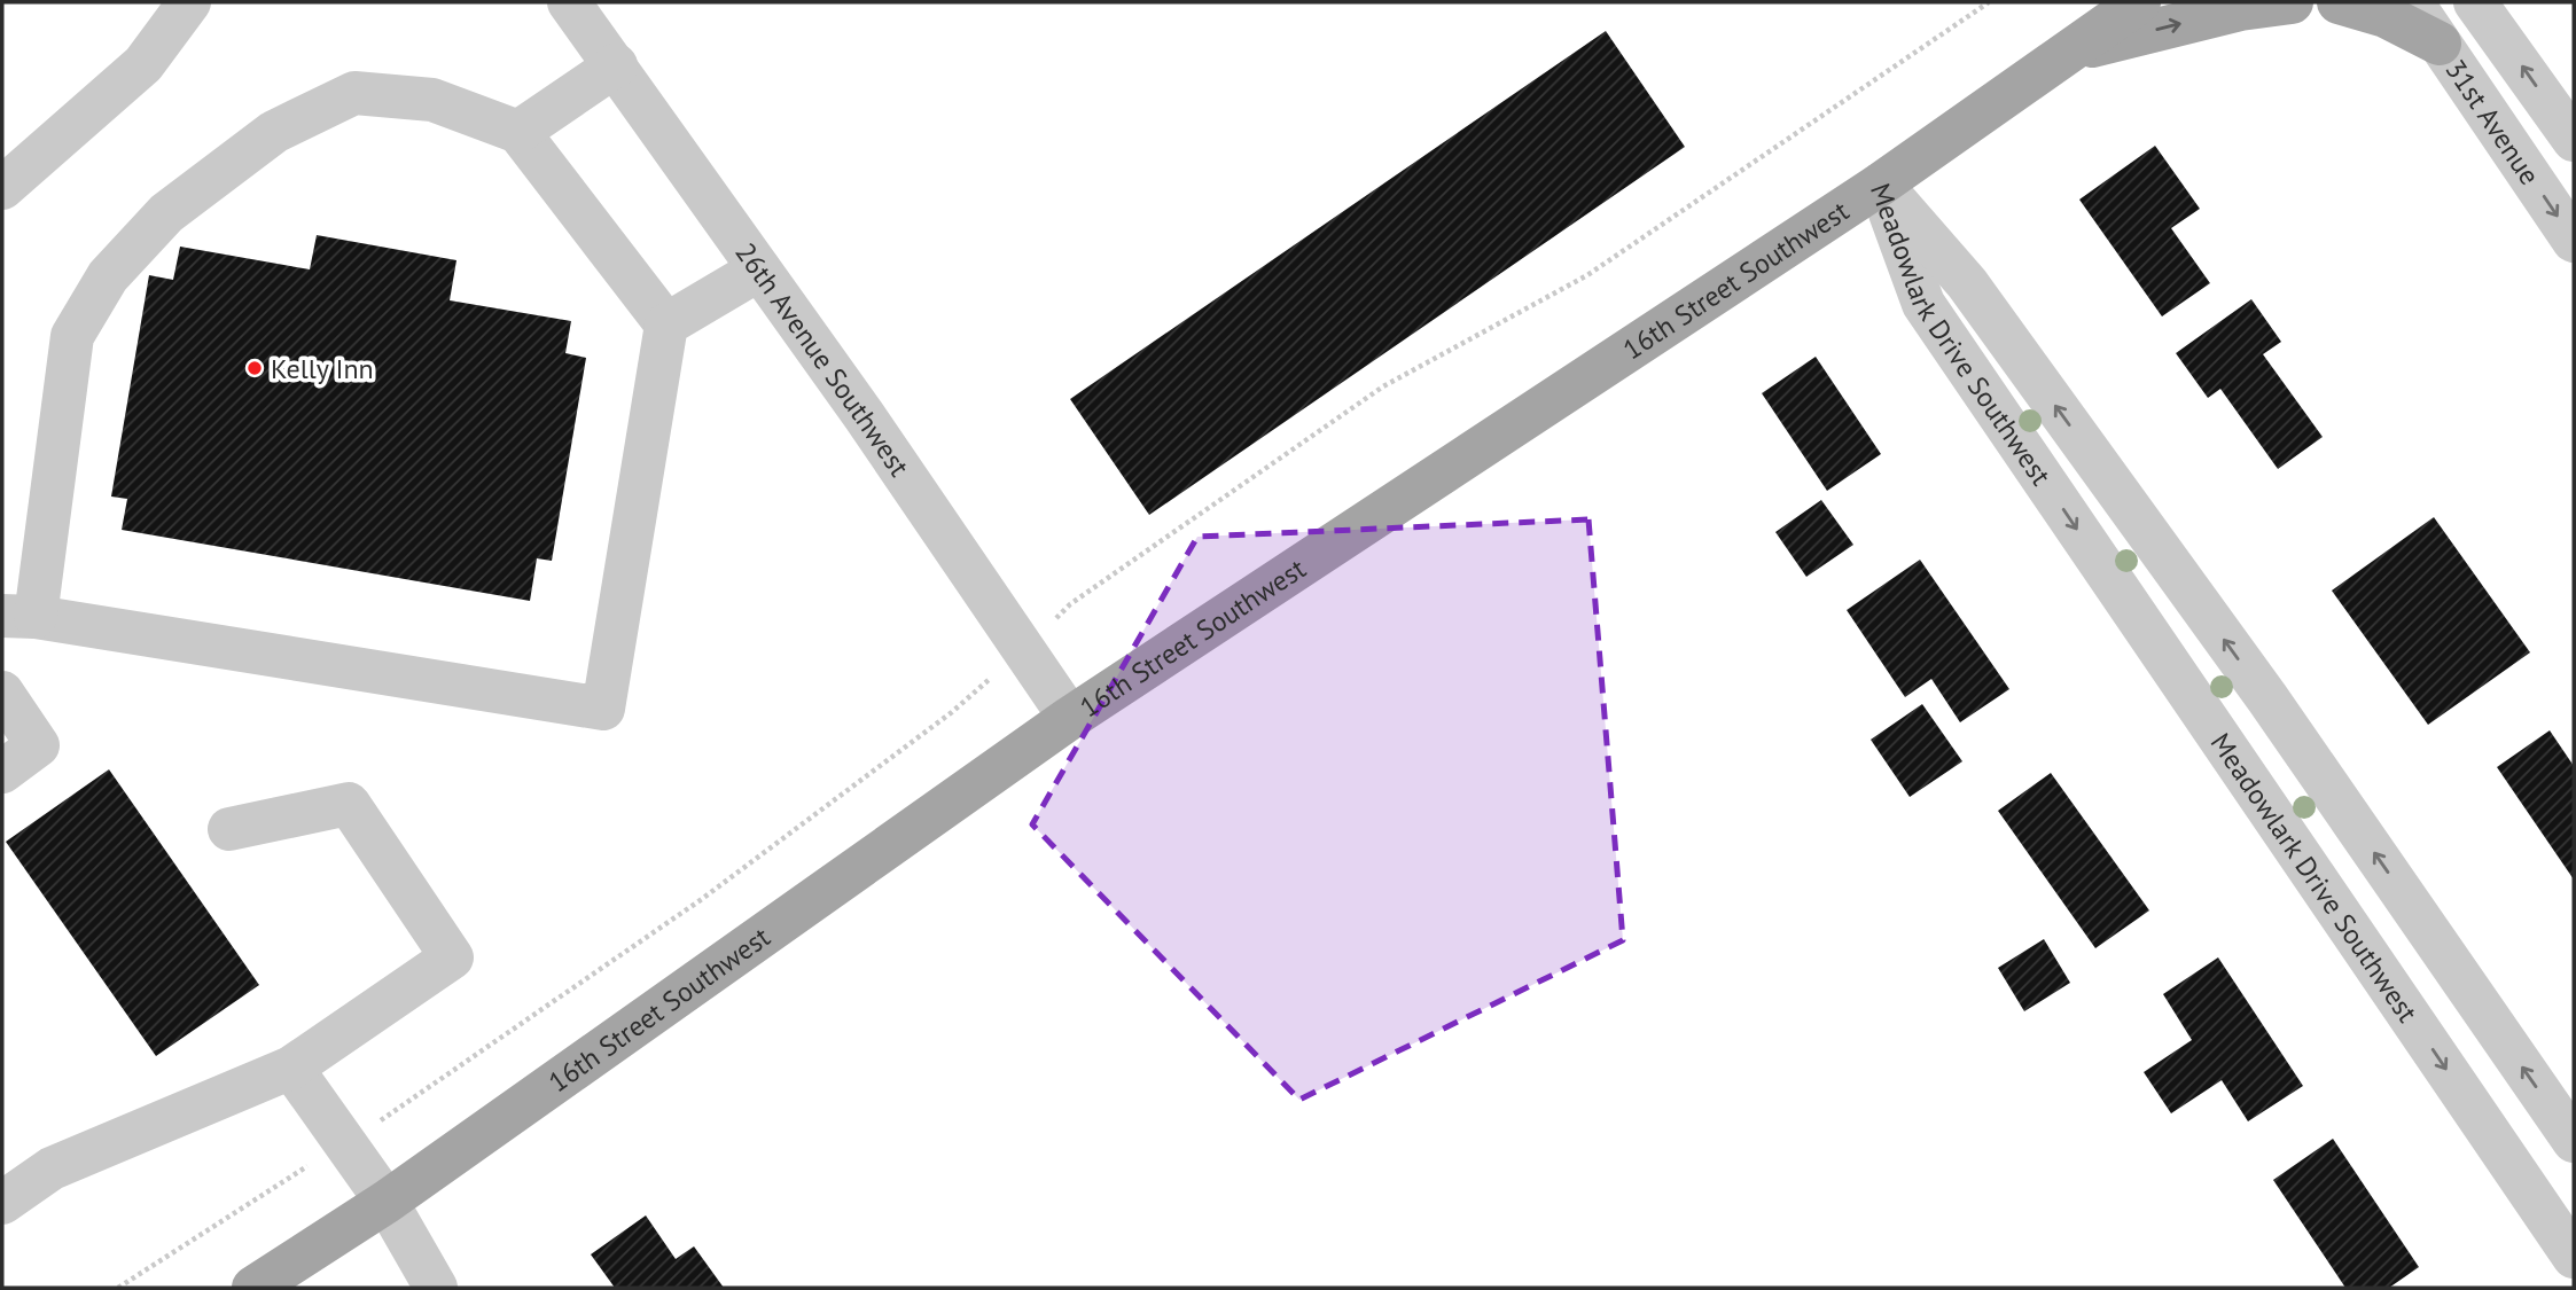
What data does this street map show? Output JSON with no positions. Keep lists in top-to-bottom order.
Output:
{
  "streets": {
    "main road": ["16th Street Southwest"],
    "street": ["31st Avenue", "Meadowlark Drive Southwest", "26th Avenue Southwest"]
  },
  "crossings": [
    ["16th Street Southwest", "Meadowlark Drive Southwest"],
    ["16th Street Southwest", "26th Avenue Southwest"]
  ],
  "places": ["Kelly Inn"]
}
